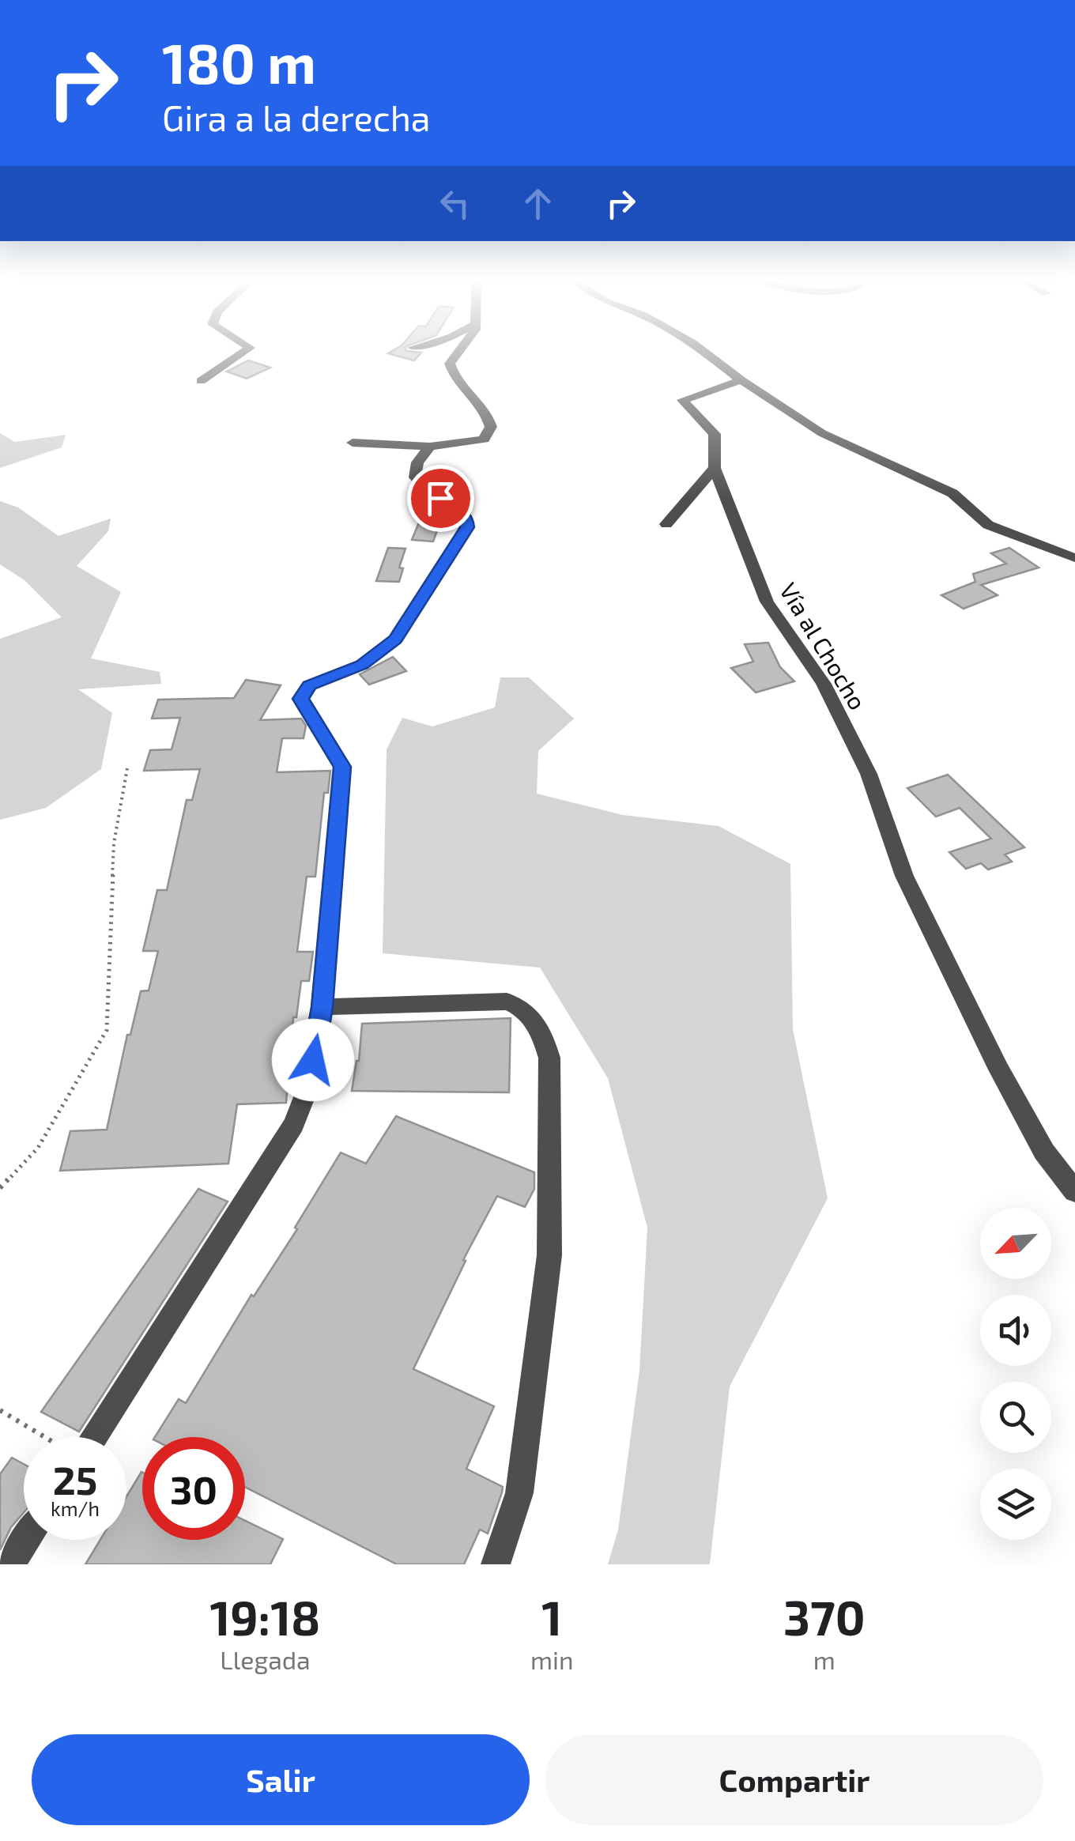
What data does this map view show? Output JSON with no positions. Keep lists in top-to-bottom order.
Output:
{
  "streets": {
    "street": ["Vía al Chocho"]
  },
  "north": "bottom left",
  "page": {
    "turn": ["180 m", "Gira a la derecha"],
    "speed": "25 km/h",
    "limit": "30",
    "eta": [
      "19:18",
      "Llegada",
      "1",
      "min",
      "370",
      "m"
    ],
    "buttons": ["Salir", "Compartir"]
  }
}
